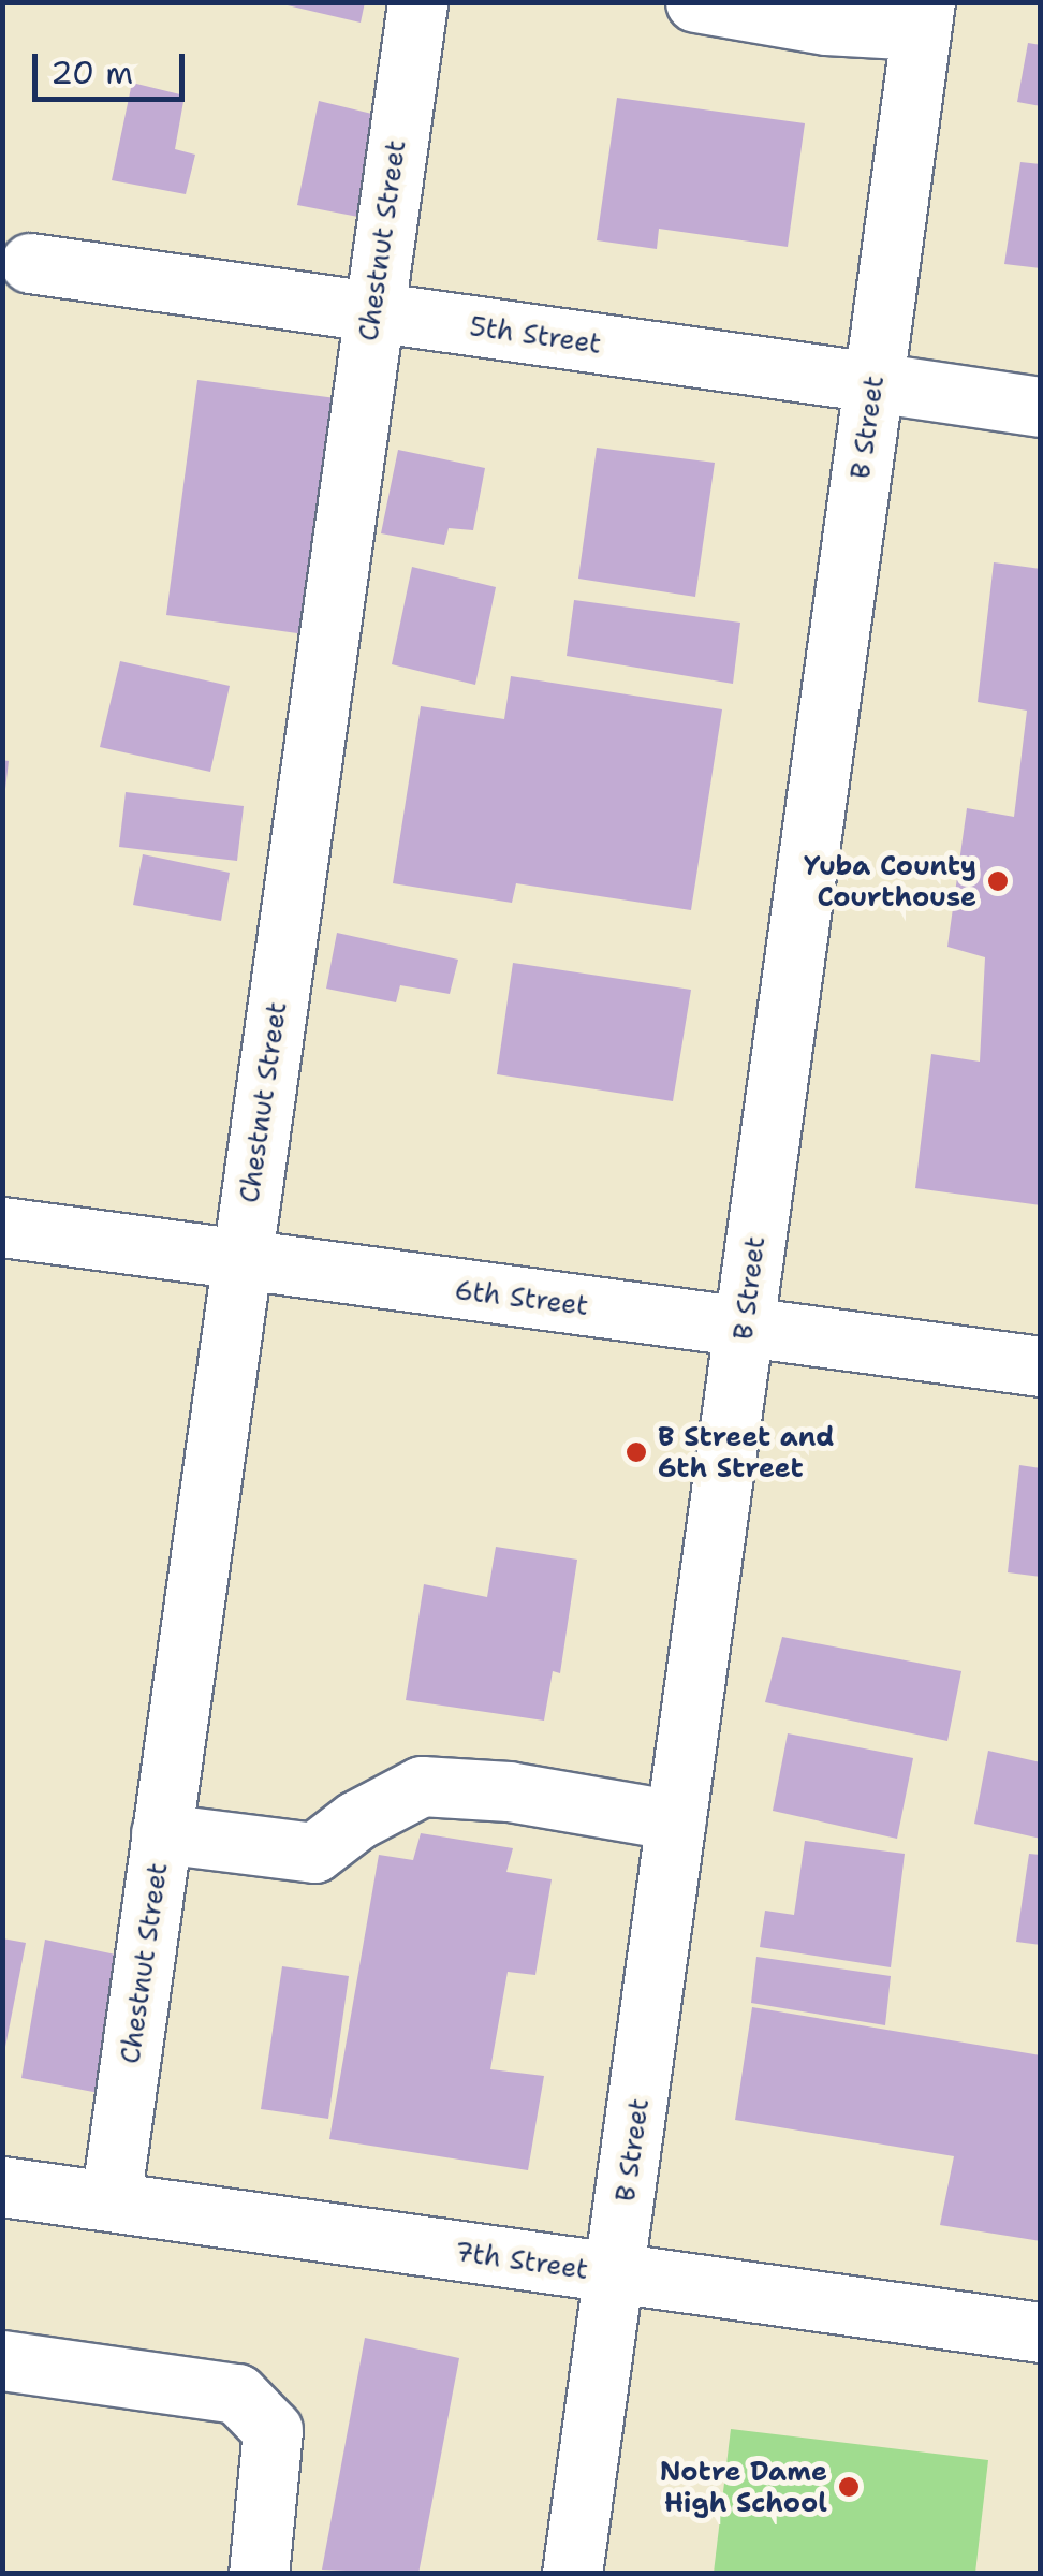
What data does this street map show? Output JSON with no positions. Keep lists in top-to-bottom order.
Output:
{
  "streets": {
    "street": [
      "Chestnut Street",
      "5th Street",
      "B Street",
      "6th Street",
      "7th Street"
    ]
  },
  "crossings": [
    ["Chestnut Street", "5th Street"],
    ["Chestnut Street", "6th Street"],
    ["Chestnut Street", "7th Street"],
    ["5th Street", "B Street"],
    ["B Street", "6th Street"],
    ["B Street", "7th Street"]
  ],
  "places": ["Yuba County Courthouse", "B Street and 6th Street", "Notre Dame High School"],
  "scale_bar": "20 m"
}
